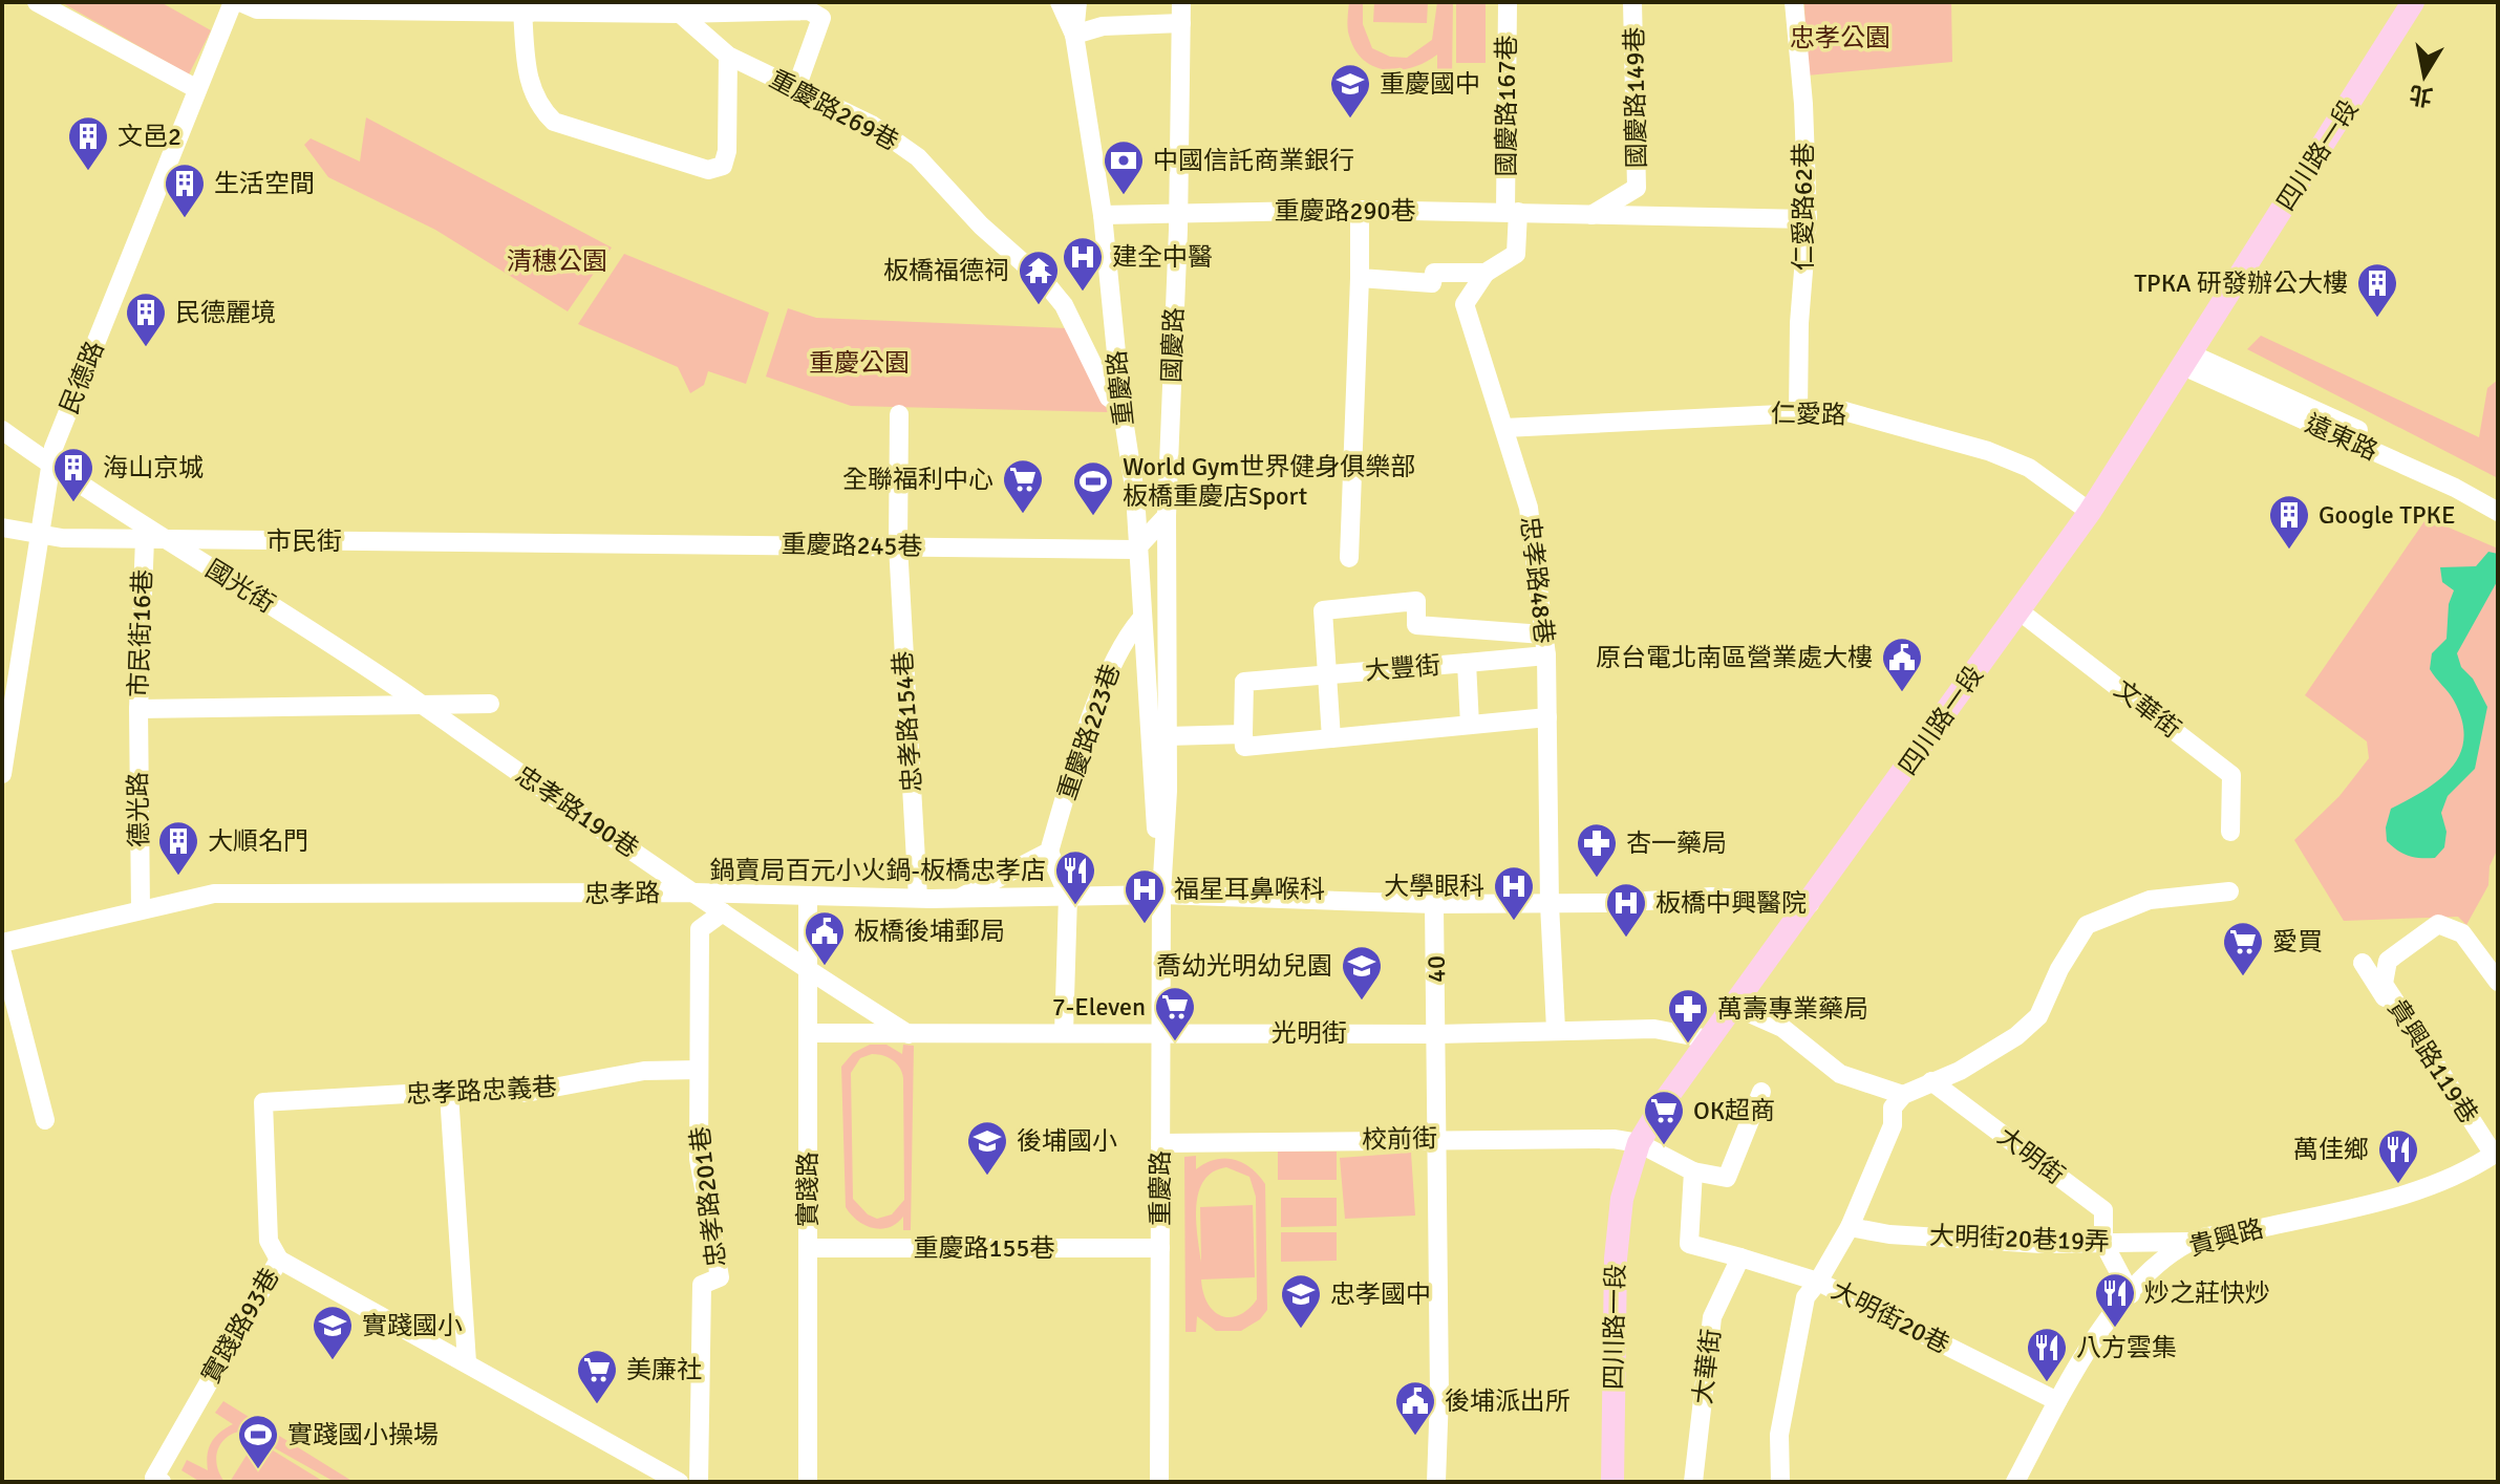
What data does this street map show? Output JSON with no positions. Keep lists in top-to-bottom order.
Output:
{
  "streets": {
    "main road": ["四川路一段"],
    "street": [
      "國慶路149巷",
      "國慶路167巷",
      "重慶路269巷",
      "仁愛路62巷",
      "重慶路290巷",
      "國慶路",
      "民德路",
      "重慶路",
      "仁愛路",
      "遠東路",
      "市民街",
      "重慶路245巷",
      "忠孝路48巷",
      "國光街",
      "市民街16巷",
      "大豐街",
      "文華街",
      "忠孝路154巷",
      "重慶路223巷",
      "德光路",
      "忠孝路190巷",
      "忠孝路",
      "40",
      "光明街",
      "貴興路119巷",
      "忠孝路忠義巷",
      "校前街",
      "大明街",
      "實踐路",
      "忠孝路201巷",
      "貴興路",
      "大明街20巷19弄",
      "重慶路155巷",
      "大明街20巷",
      "實踐路93巷",
      "大華街"
    ]
  },
  "crossings": [
    ["國慶路149巷", "重慶路290巷"],
    ["國慶路167巷", "重慶路290巷"],
    ["國慶路167巷", "忠孝路48巷"],
    ["重慶路269巷", "重慶路"],
    ["四川路一段", "仁愛路"],
    ["四川路一段", "遠東路"],
    ["四川路一段", "文華街"],
    ["四川路一段", "忠孝路"],
    ["四川路一段", "光明街"],
    ["四川路一段", "校前街"],
    ["仁愛路62巷", "重慶路290巷"],
    ["仁愛路62巷", "仁愛路"],
    ["重慶路290巷", "國慶路"],
    ["重慶路290巷", "重慶路"],
    ["國慶路", "重慶路"],
    ["民德路", "市民街"],
    ["民德路", "國光街"],
    ["重慶路", "重慶路245巷"],
    ["重慶路", "重慶路223巷"],
    ["重慶路", "忠孝路"],
    ["重慶路", "光明街"],
    ["重慶路", "校前街"],
    ["重慶路", "重慶路155巷"],
    ["仁愛路", "忠孝路48巷"],
    ["市民街", "重慶路245巷"],
    ["市民街", "國光街"],
    ["市民街", "市民街16巷"],
    ["重慶路245巷", "忠孝路154巷"],
    ["忠孝路48巷", "忠孝路"],
    ["忠孝路48巷", "光明街"],
    ["國光街", "市民街16巷"],
    ["國光街", "忠孝路190巷"],
    ["市民街16巷", "德光路"],
    ["忠孝路154巷", "忠孝路"],
    ["德光路", "忠孝路"],
    ["忠孝路190巷", "忠孝路"],
    ["忠孝路", "40"],
    ["忠孝路", "實踐路"],
    ["40", "光明街"],
    ["40", "校前街"],
    ["光明街", "實踐路"],
    ["貴興路119巷", "貴興路"],
    ["忠孝路忠義巷", "忠孝路201巷"],
    ["忠孝路忠義巷", "實踐路93巷"],
    ["大明街", "大明街20巷19弄"],
    ["實踐路", "重慶路155巷"],
    ["貴興路", "大明街20巷19弄"],
    ["貴興路", "大明街20巷"],
    ["大明街20巷19弄", "大明街20巷"]
  ],
  "parks": ["忠孝公園", "清穗公園", "重慶公園"],
  "places": {
    "school or university": [
      "重慶國中",
      "喬幼光明幼兒園",
      "後埔國小",
      "忠孝國中",
      "實踐國小"
    ],
    "building": [
      "文邑2",
      "生活空間",
      "TPKA 研發辦公大樓",
      "民德麗境",
      "海山京城",
      "Google TPKE",
      "大順名門"
    ],
    "bank": ["中國信託商業銀行"],
    "hospital": [
      "建全中醫",
      "大學眼科",
      "福星耳鼻喉科",
      "板橋中興醫院"
    ],
    "temple": ["板橋福德祠"],
    "supermarket": [
      "全聯福利中心",
      "愛買",
      "7-Eleven",
      "OK超商",
      "美廉社"
    ],
    "sports": ["World Gym世界健身俱樂部 板橋重慶店Sport", "實踐國小操場"],
    "public building": ["原台電北南區營業處大樓", "板橋後埔郵局", "後埔派出所"],
    "pharmacy": ["杏一藥局", "萬壽專業藥局"],
    "restaurant": [
      "鍋賣局百元小火鍋-板橋忠孝店",
      "萬佳鄉",
      "炒之莊快炒",
      "八方雲集"
    ]
  },
  "north": "bottom"
}
